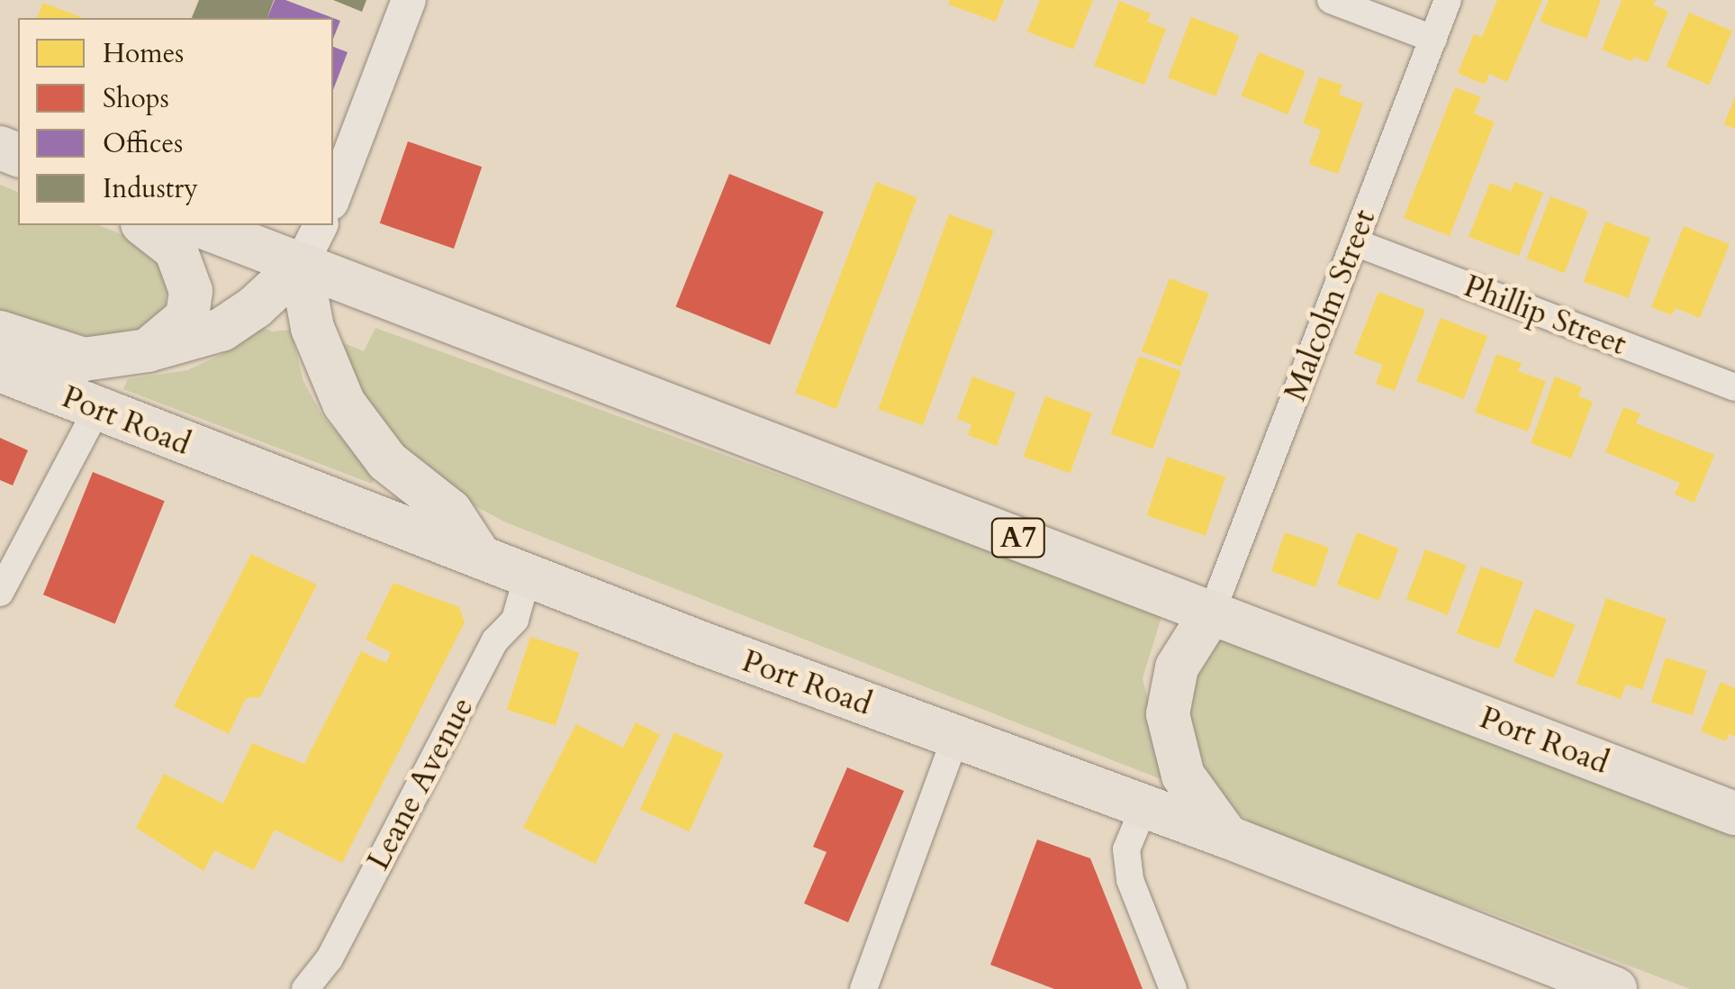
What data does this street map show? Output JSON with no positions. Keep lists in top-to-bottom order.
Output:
{
  "streets": {
    "highway": ["Port Road", "A7"],
    "street": ["Malcolm Street", "Phillip Street", "Leane Avenue"]
  },
  "crossings": [
    ["Malcolm Street", "Phillip Street"],
    ["Malcolm Street", "Port Road"],
    ["Port Road", "Leane Avenue"]
  ],
  "legend": [
    "Homes",
    "Shops",
    "Offices",
    "Industry"
  ]
}
